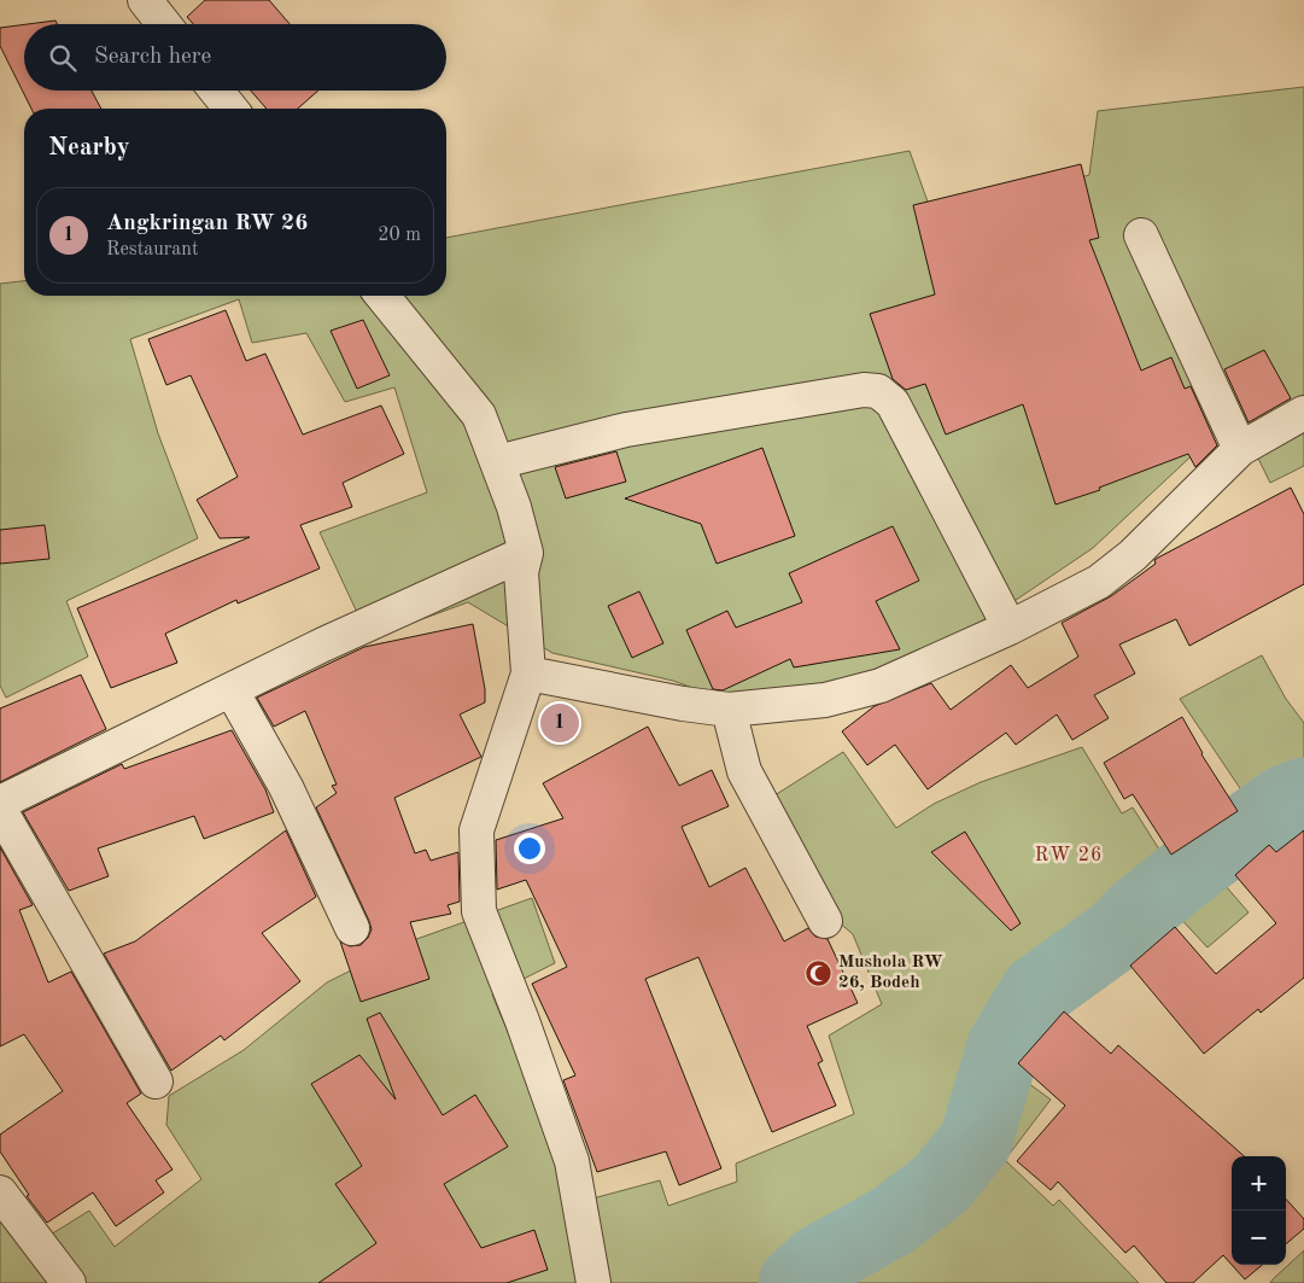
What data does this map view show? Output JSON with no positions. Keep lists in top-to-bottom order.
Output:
{
  "districts": ["RW 26"],
  "places": {
    "mosque": ["Mushola RW 26, Bodeh"]
  },
  "page": {
    "search": "Search here",
    "heading": "Nearby",
    "list": [
      {
        "mark": "1",
        "name": "Angkringan RW 26",
        "note": "Restaurant",
        "value": "20 m"
      }
    ],
    "pins": "1",
    "map_buttons": ["+", "−"]
  }
}
